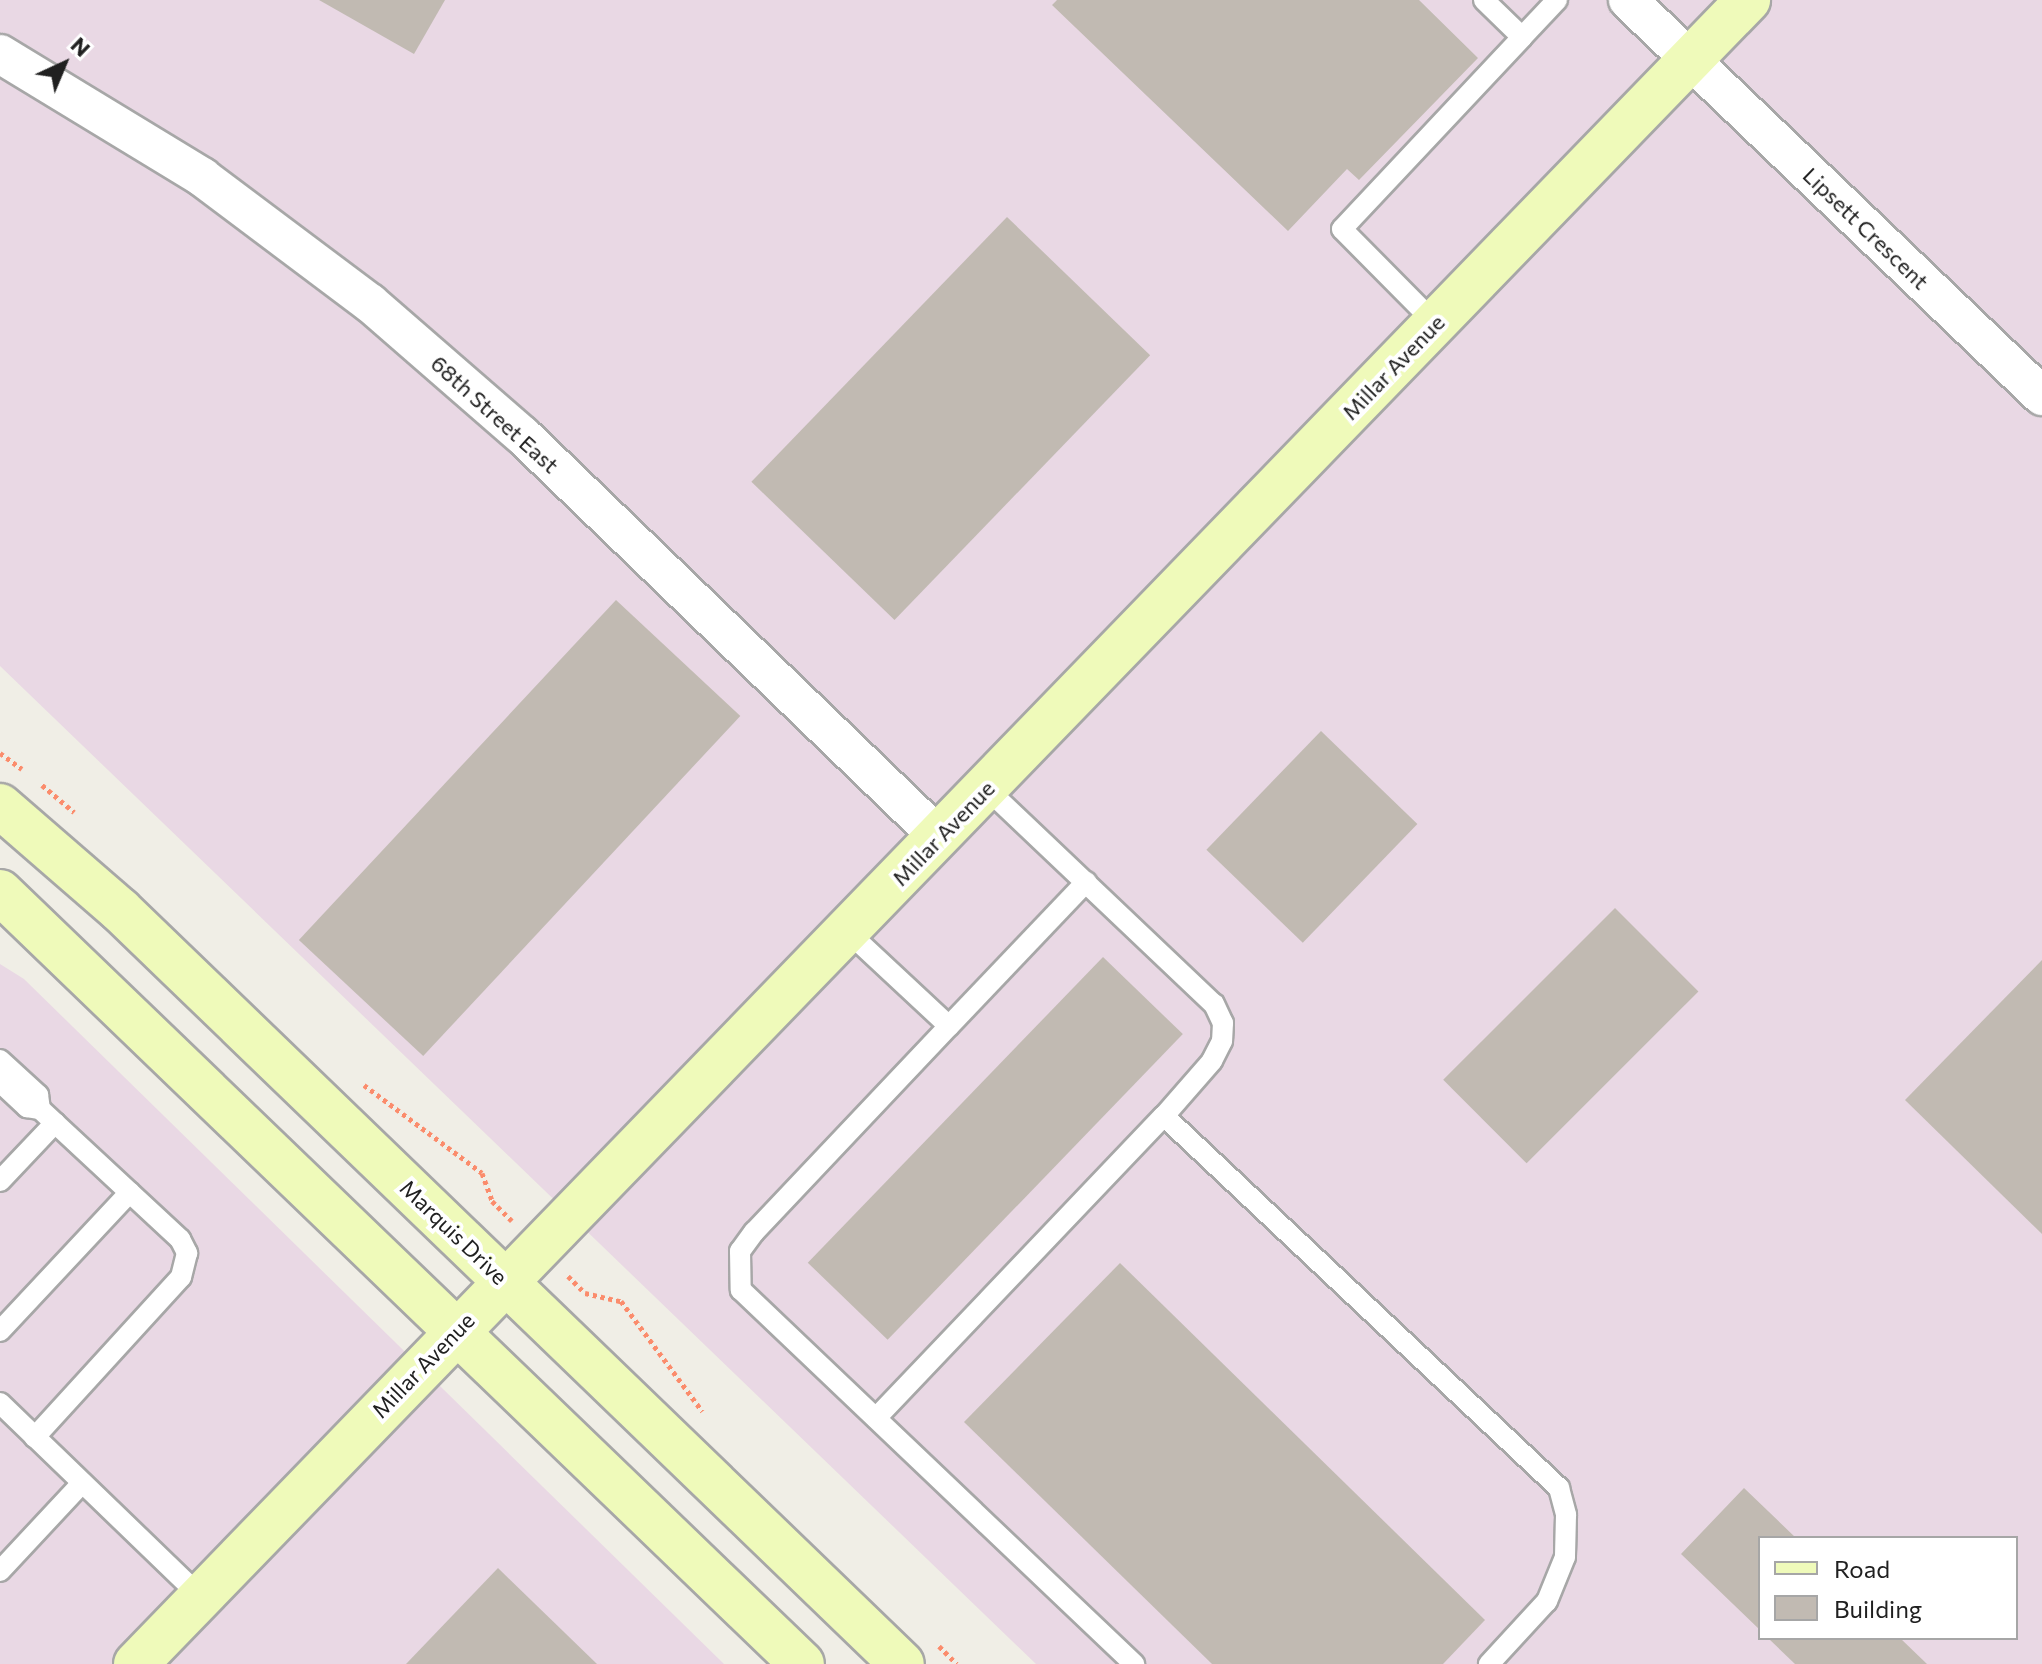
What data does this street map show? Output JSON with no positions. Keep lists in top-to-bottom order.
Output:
{
  "streets": {
    "main road": ["Millar Avenue", "Marquis Drive"],
    "street": ["Lipsett Crescent", "68th Street East"]
  },
  "crossings": [
    ["Lipsett Crescent", "Millar Avenue"],
    ["Millar Avenue", "68th Street East"],
    ["Millar Avenue", "Marquis Drive"]
  ],
  "legend": ["Road", "Building"],
  "north": "top right"
}
